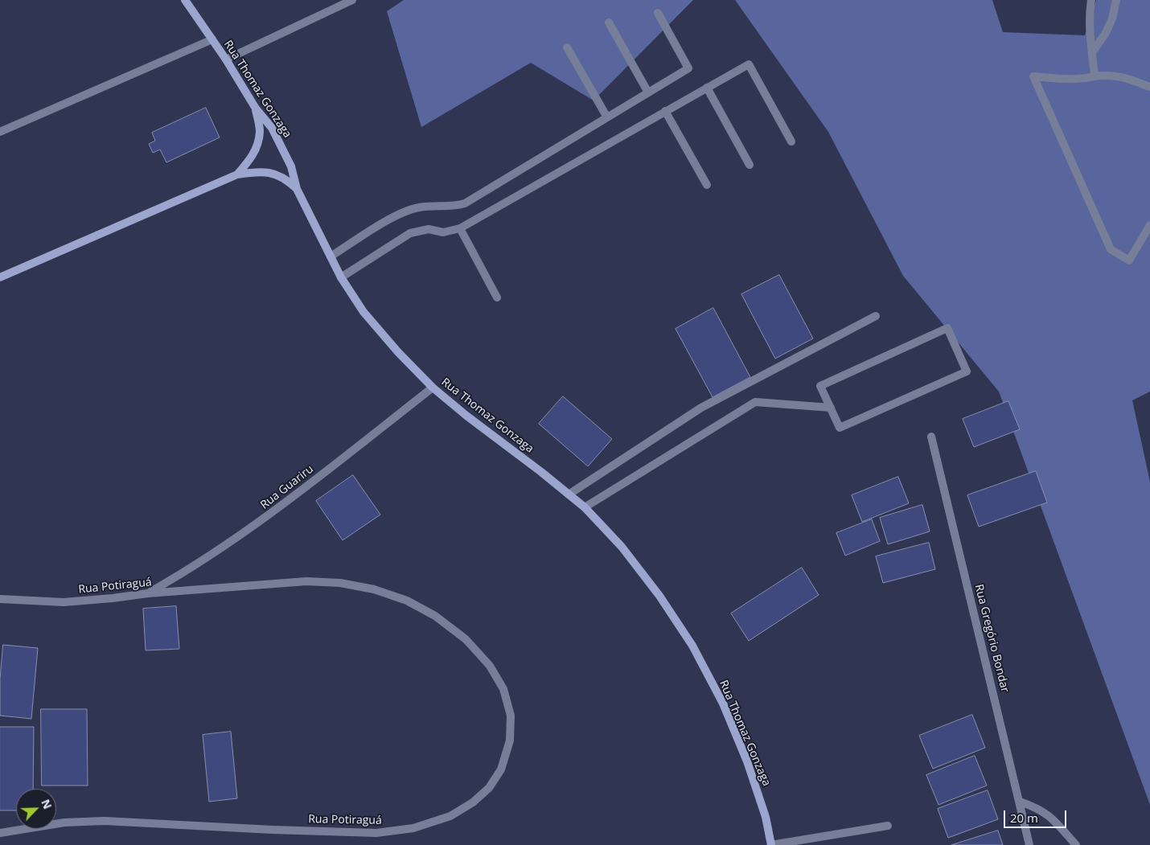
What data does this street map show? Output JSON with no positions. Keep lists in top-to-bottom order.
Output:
{
  "streets": {
    "main road": ["Rua Thomaz Gonzaga"],
    "street": ["Rua Guariru", "Rua Potiraguá", "Rua Gregório Bondar"]
  },
  "crossings": [
    ["Rua Thomaz Gonzaga", "Rua Guariru"],
    ["Rua Guariru", "Rua Potiraguá"]
  ],
  "scale_bar": "20 m",
  "north": "top right"
}
